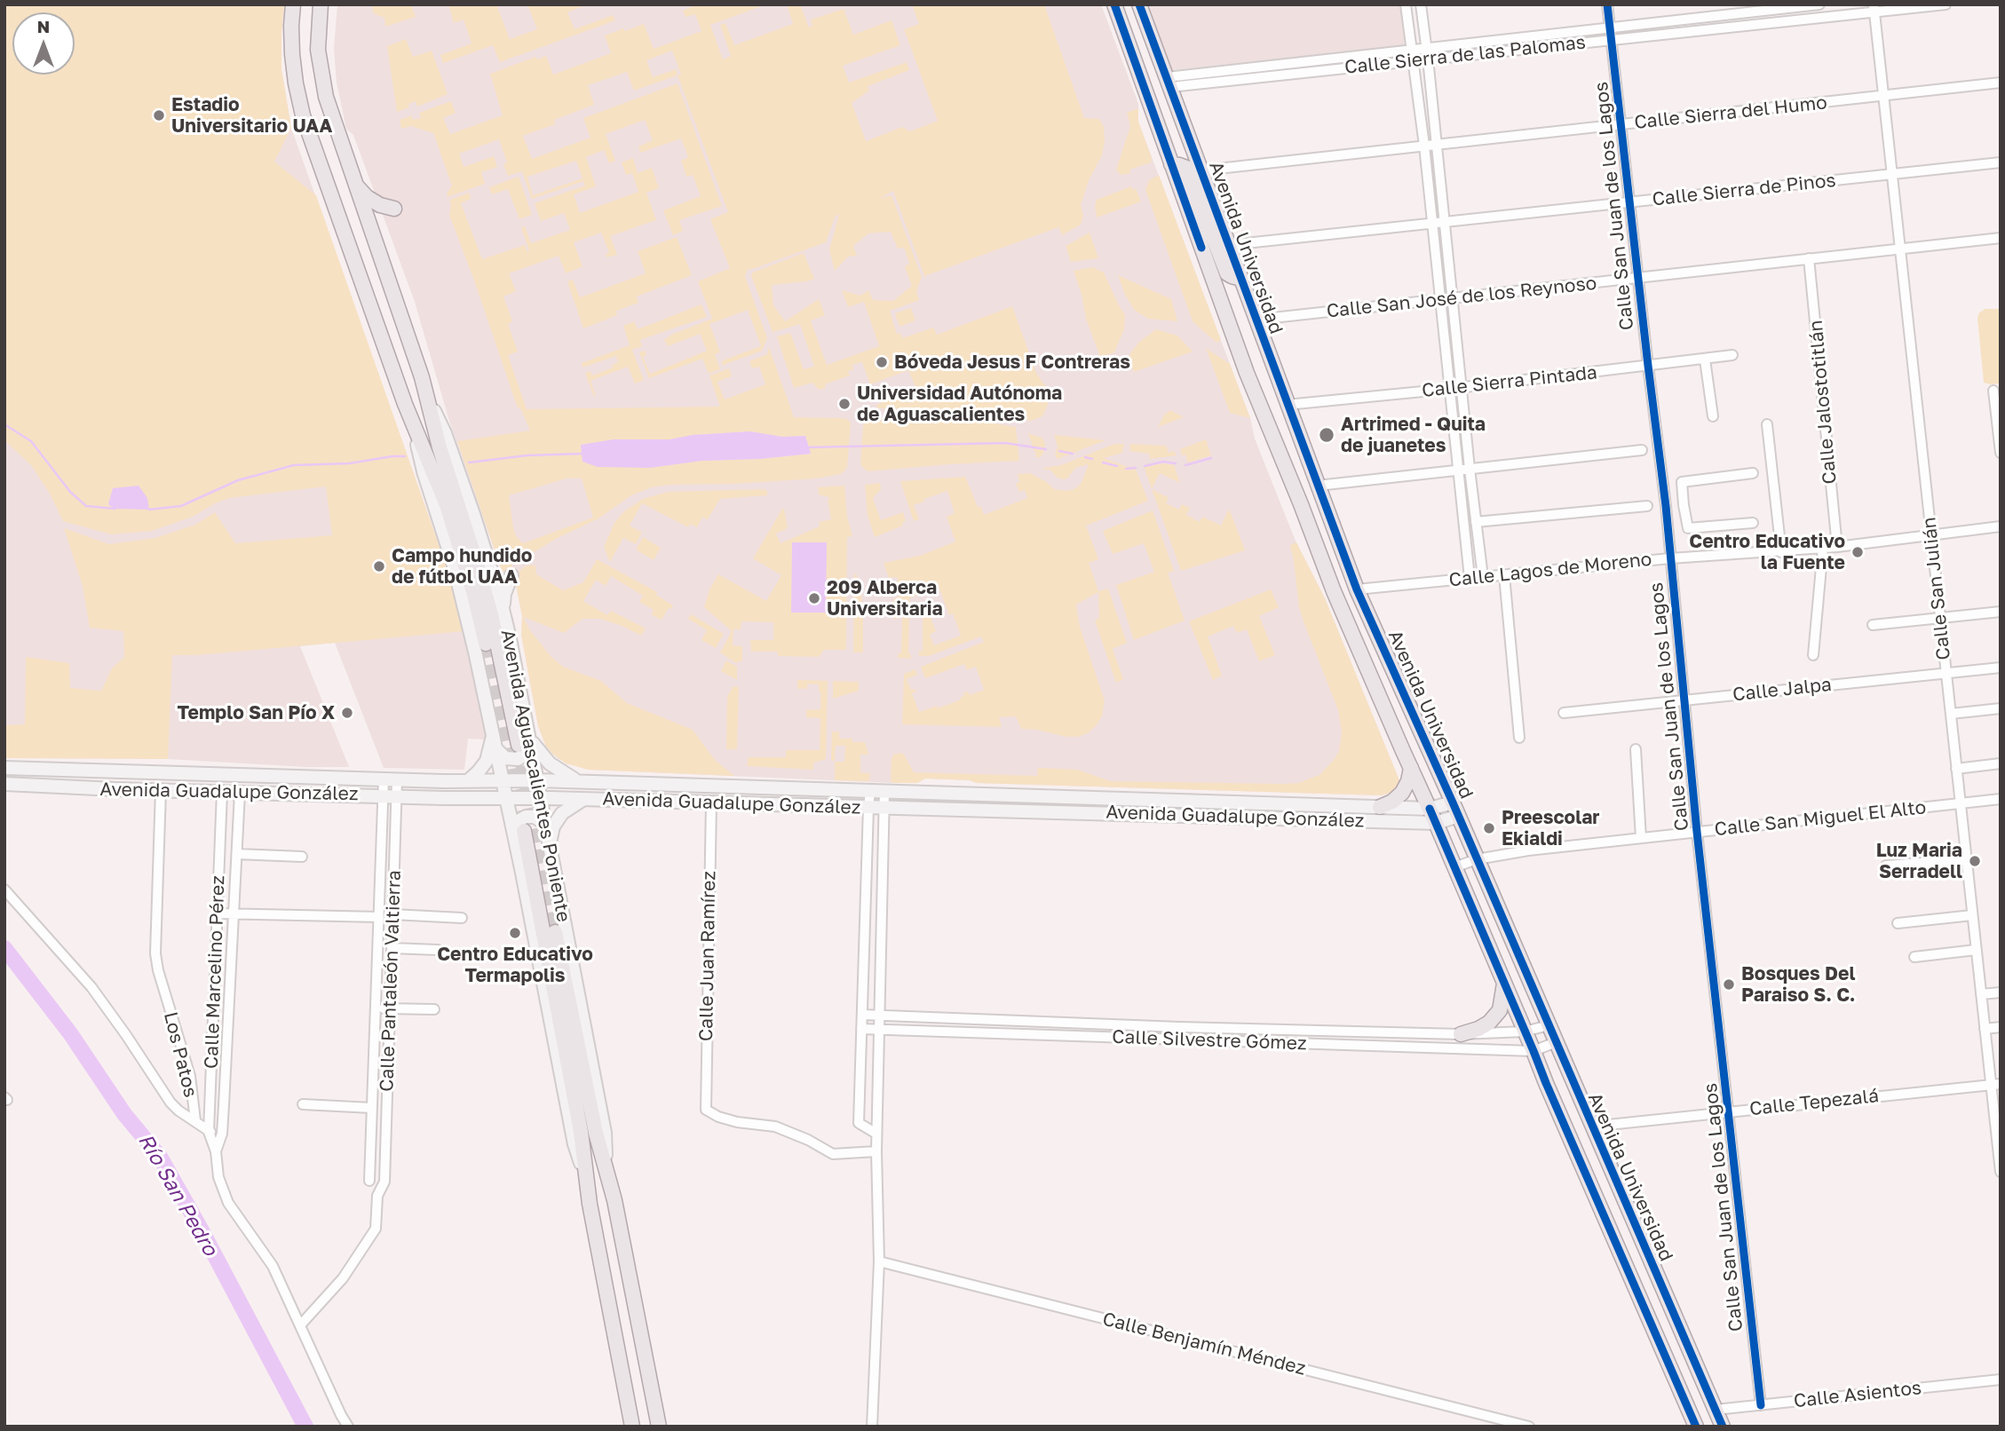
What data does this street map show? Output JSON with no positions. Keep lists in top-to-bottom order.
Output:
{
  "streets": {
    "main road": ["Avenida Universidad", "Avenida Aguascalientes Poniente", "Avenida Guadalupe González"],
    "street": [
      "Calle Sierra de las Palomas",
      "Calle Sierra del Humo",
      "Calle Sierra de Pinos",
      "Calle San Juan de los Lagos",
      "Calle San José de los Reynoso",
      "Calle Sierra Pintada",
      "Calle Jalostotitlán",
      "Calle Lagos de Moreno",
      "Calle San Julián",
      "Calle Jalpa",
      "Calle San Miguel El Alto",
      "Calle Juan Ramírez",
      "Calle Marcelino Pérez",
      "Calle Pantaleón Valtierra",
      "Calle Silvestre Gómez",
      "Los Patos",
      "Calle Tepezalá",
      "Calle Benjamín Méndez",
      "Calle Asientos"
    ]
  },
  "crossings": [
    ["Calle Sierra de las Palomas", "Calle San Juan de los Lagos"],
    ["Calle Sierra de las Palomas", "Avenida Universidad"],
    ["Calle Sierra de las Palomas", "Calle San Julián"],
    ["Calle Sierra del Humo", "Calle San Juan de los Lagos"],
    ["Calle Sierra del Humo", "Avenida Universidad"],
    ["Calle Sierra del Humo", "Calle San Julián"],
    ["Calle Sierra de Pinos", "Calle San Juan de los Lagos"],
    ["Calle Sierra de Pinos", "Avenida Universidad"],
    ["Calle Sierra de Pinos", "Calle San Julián"],
    ["Calle San Juan de los Lagos", "Calle San José de los Reynoso"],
    ["Calle San Juan de los Lagos", "Calle Sierra Pintada"],
    ["Calle San Juan de los Lagos", "Calle Lagos de Moreno"],
    ["Calle San Juan de los Lagos", "Calle Jalpa"],
    ["Calle San Juan de los Lagos", "Calle San Miguel El Alto"],
    ["Calle San Juan de los Lagos", "Calle Tepezalá"],
    ["Calle San Juan de los Lagos", "Calle Asientos"],
    ["Avenida Universidad", "Calle San José de los Reynoso"],
    ["Avenida Universidad", "Calle Sierra Pintada"],
    ["Avenida Universidad", "Calle Lagos de Moreno"],
    ["Avenida Universidad", "Avenida Guadalupe González"],
    ["Avenida Universidad", "Calle San Miguel El Alto"],
    ["Avenida Universidad", "Calle Silvestre Gómez"],
    ["Avenida Universidad", "Calle Tepezalá"],
    ["Avenida Universidad", "Calle Asientos"],
    ["Calle San José de los Reynoso", "Calle Jalostotitlán"],
    ["Calle San José de los Reynoso", "Calle San Julián"],
    ["Calle Jalostotitlán", "Calle Lagos de Moreno"],
    ["Calle Lagos de Moreno", "Calle San Julián"],
    ["Calle San Julián", "Calle Jalpa"],
    ["Calle San Julián", "Calle San Miguel El Alto"],
    ["Calle San Julián", "Calle Tepezalá"],
    ["Avenida Aguascalientes Poniente", "Avenida Guadalupe González"],
    ["Avenida Guadalupe González", "Calle Juan Ramírez"],
    ["Avenida Guadalupe González", "Calle Marcelino Pérez"],
    ["Avenida Guadalupe González", "Calle Pantaleón Valtierra"],
    ["Avenida Guadalupe González", "Los Patos"]
  ],
  "water": ["Río San Pedro"],
  "places": [
    "Estadio Universitario UAA",
    "Bóveda Jesus F Contreras",
    "Universidad Autónoma de Aguascalientes",
    "Artrimed - Quita de juanetes",
    "Centro Educativo la Fuente",
    "Campo hundido de fútbol UAA",
    "209 Alberca Universitaria",
    "Templo San Pío X",
    "Preescolar Ekialdi",
    "Luz Maria Serradell",
    "Centro Educativo Termapolis",
    "Bosques Del Paraiso S. C."
  ],
  "north": "top"
}
